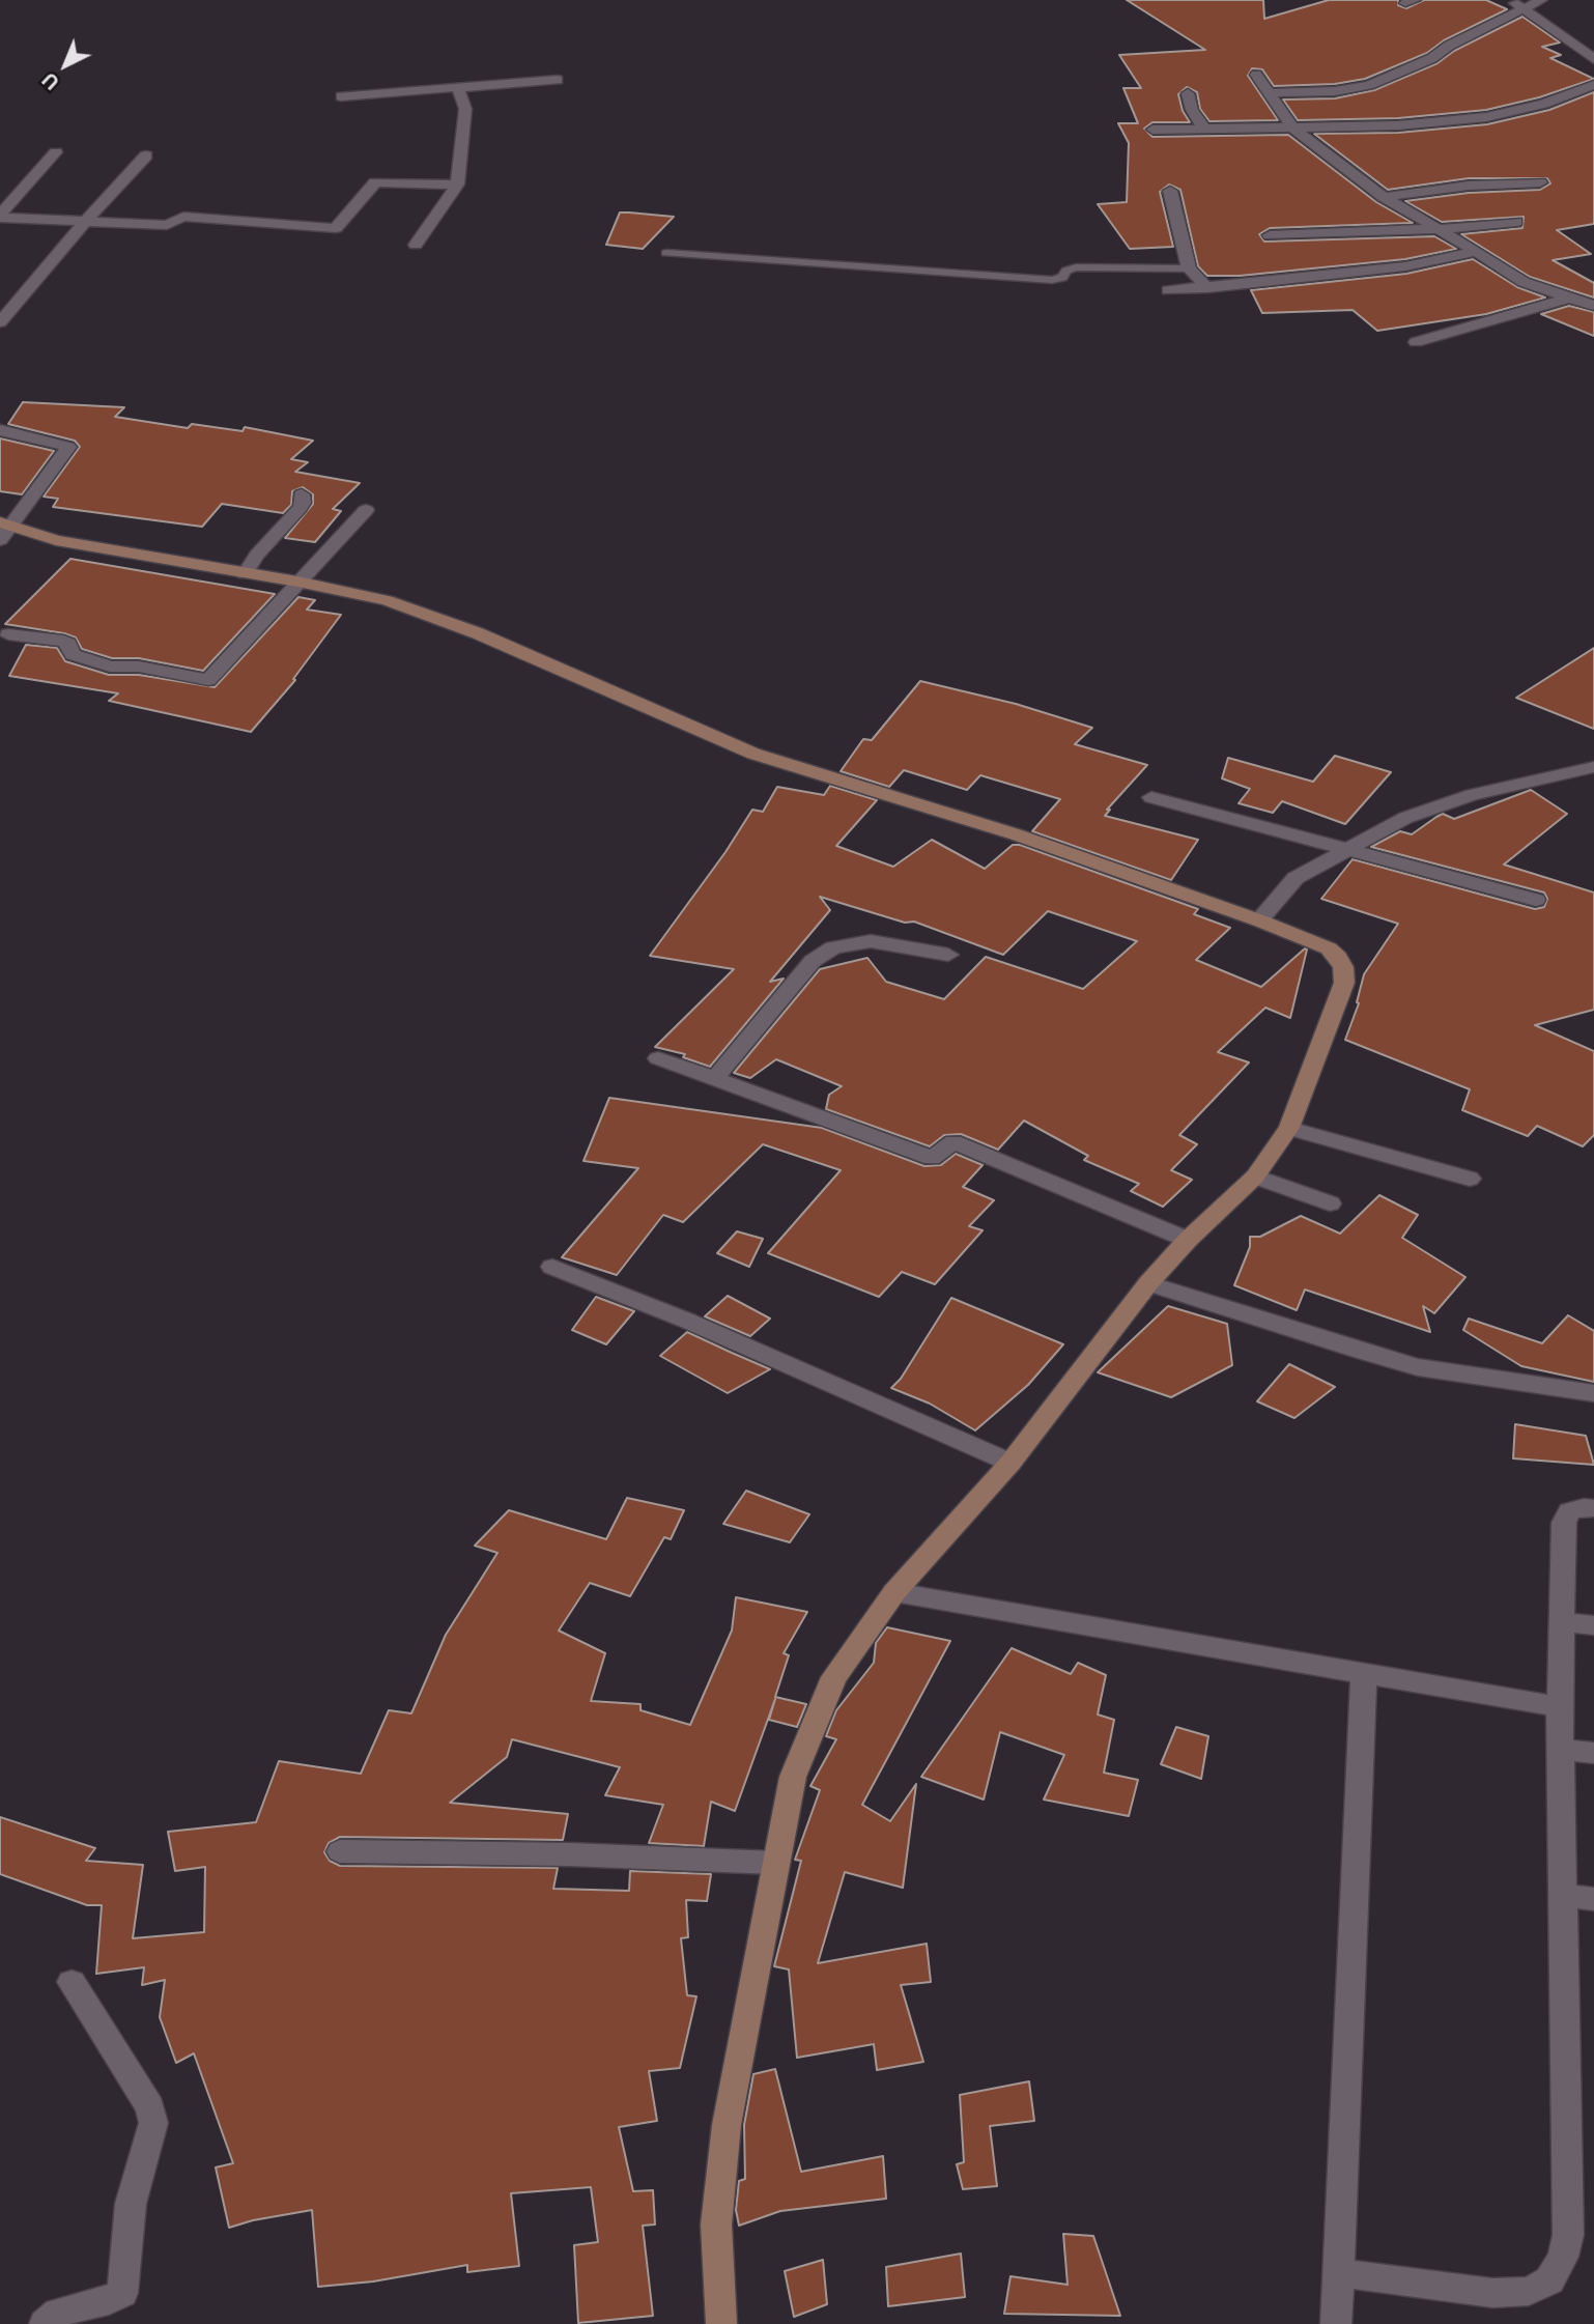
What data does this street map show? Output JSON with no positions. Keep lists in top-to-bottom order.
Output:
{
  "north": "bottom left"
}
